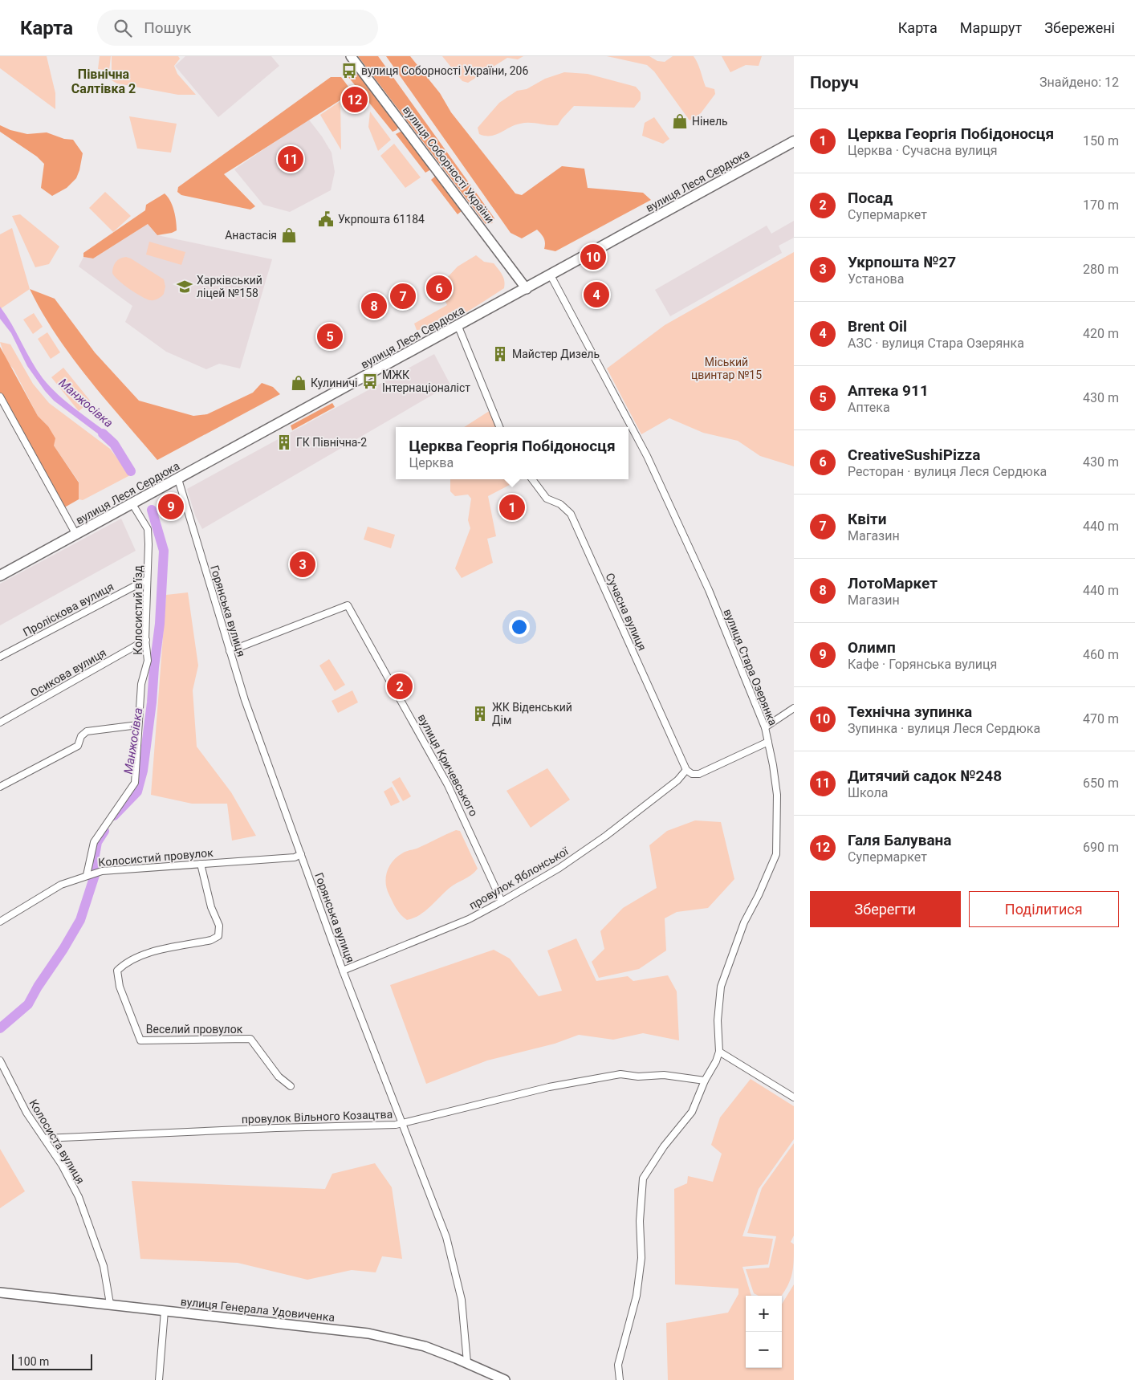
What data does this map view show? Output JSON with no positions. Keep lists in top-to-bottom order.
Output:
{
  "streets": {
    "main road": ["вулиця Соборності України", "вулиця Леся Сердюка", "вулиця Генерала Удовиченка"],
    "street": [
      "Проліскова вулиця",
      "Колосистий в'їзд",
      "Горянська вулиця",
      "Сучасна вулиця",
      "вулиця Стара Озерянка",
      "Осикова вулиця",
      "вулиця Кричевського",
      "Колосистий провулок",
      "провулок Яблонської",
      "Веселий провулок",
      "провулок Вільного Козацтва",
      "Колосиста вулиця"
    ]
  },
  "crossings": [
    ["вулиця Соборності України", "вулиця Леся Сердюка"],
    ["вулиця Леся Сердюка", "Колосистий в'їзд"],
    ["вулиця Леся Сердюка", "Горянська вулиця"],
    ["вулиця Леся Сердюка", "вулиця Стара Озерянка"],
    ["Проліскова вулиця", "Колосистий в'їзд"],
    ["Колосистий в'їзд", "Осикова вулиця"],
    ["Колосистий в'їзд", "Колосистий провулок"],
    ["Горянська вулиця", "вулиця Кричевського"],
    ["Горянська вулиця", "Колосистий провулок"],
    ["Горянська вулиця", "провулок Яблонської"],
    ["Горянська вулиця", "провулок Вільного Козацтва"],
    ["Горянська вулиця", "вулиця Генерала Удовиченка"],
    ["Сучасна вулиця", "провулок Яблонської"],
    ["вулиця Стара Озерянка", "провулок Вільного Козацтва"],
    ["вулиця Кричевського", "провулок Яблонської"],
    ["Колосистий провулок", "Веселий провулок"],
    ["провулок Вільного Козацтва", "Колосиста вулиця"],
    ["Колосиста вулиця", "вулиця Генерала Удовиченка"]
  ],
  "districts": ["Північна Салтівка 2"],
  "water": ["Манжосівка"],
  "parks": ["Міський цвинтар №15"],
  "places": {
    "bus stop": ["вулиця Соборності України, 206", "МЖК Інтернаціоналіст"],
    "shop": ["Нінель", "Анастасія", "Кулиничі"],
    "public building": ["Укрпошта 61184"],
    "school or university": ["Харківський ліцей №158"],
    "building": ["Майстер Дизель", "ГК Північна-2", "ЖК Віденський Дім"]
  },
  "scale_bar": "100 m",
  "page": {
    "header": "Карта",
    "search": "Пошук",
    "nav": ["Карта", "Маршрут", "Збережені"],
    "heading": ["Поруч", "Знайдено: 12"],
    "pins": [
      "12",
      "11",
      "10",
      "6",
      "4",
      "7",
      "8",
      "5",
      "9",
      "1",
      "3",
      "2"
    ],
    "list": [
      {
        "mark": "1",
        "name": "Церква Георгія Побідоносця",
        "note": "Церква · Сучасна вулиця",
        "value": "150 m"
      },
      {
        "mark": "2",
        "name": "Посад",
        "note": "Супермаркет",
        "value": "170 m"
      },
      {
        "mark": "3",
        "name": "Укрпошта №27",
        "note": "Установа",
        "value": "280 m"
      },
      {
        "mark": "4",
        "name": "Brent Oil",
        "note": "АЗС · вулиця Стара Озерянка",
        "value": "420 m"
      },
      {
        "mark": "5",
        "name": "Аптека 911",
        "note": "Аптека",
        "value": "430 m"
      },
      {
        "mark": "6",
        "name": "CreativeSushiPizza",
        "note": "Ресторан · вулиця Леся Сердюка",
        "value": "430 m"
      },
      {
        "mark": "7",
        "name": "Квіти",
        "note": "Магазин",
        "value": "440 m"
      },
      {
        "mark": "8",
        "name": "ЛотоМаркет",
        "note": "Магазин",
        "value": "440 m"
      },
      {
        "mark": "9",
        "name": "Олимп",
        "note": "Кафе · Горянська вулиця",
        "value": "460 m"
      },
      {
        "mark": "10",
        "name": "Технічна зупинка",
        "note": "Зупинка · вулиця Леся Сердюка",
        "value": "470 m"
      },
      {
        "mark": "11",
        "name": "Дитячий садок №248",
        "note": "Школа",
        "value": "650 m"
      },
      {
        "mark": "12",
        "name": "Галя Балувана",
        "note": "Супермаркет",
        "value": "690 m"
      }
    ],
    "popup": ["Церква Георгія Побідоносця", "Церква"],
    "buttons": ["Зберегти", "Поділитися"],
    "map_buttons": ["+", "−"],
    "scale": "100 m"
  }
}
